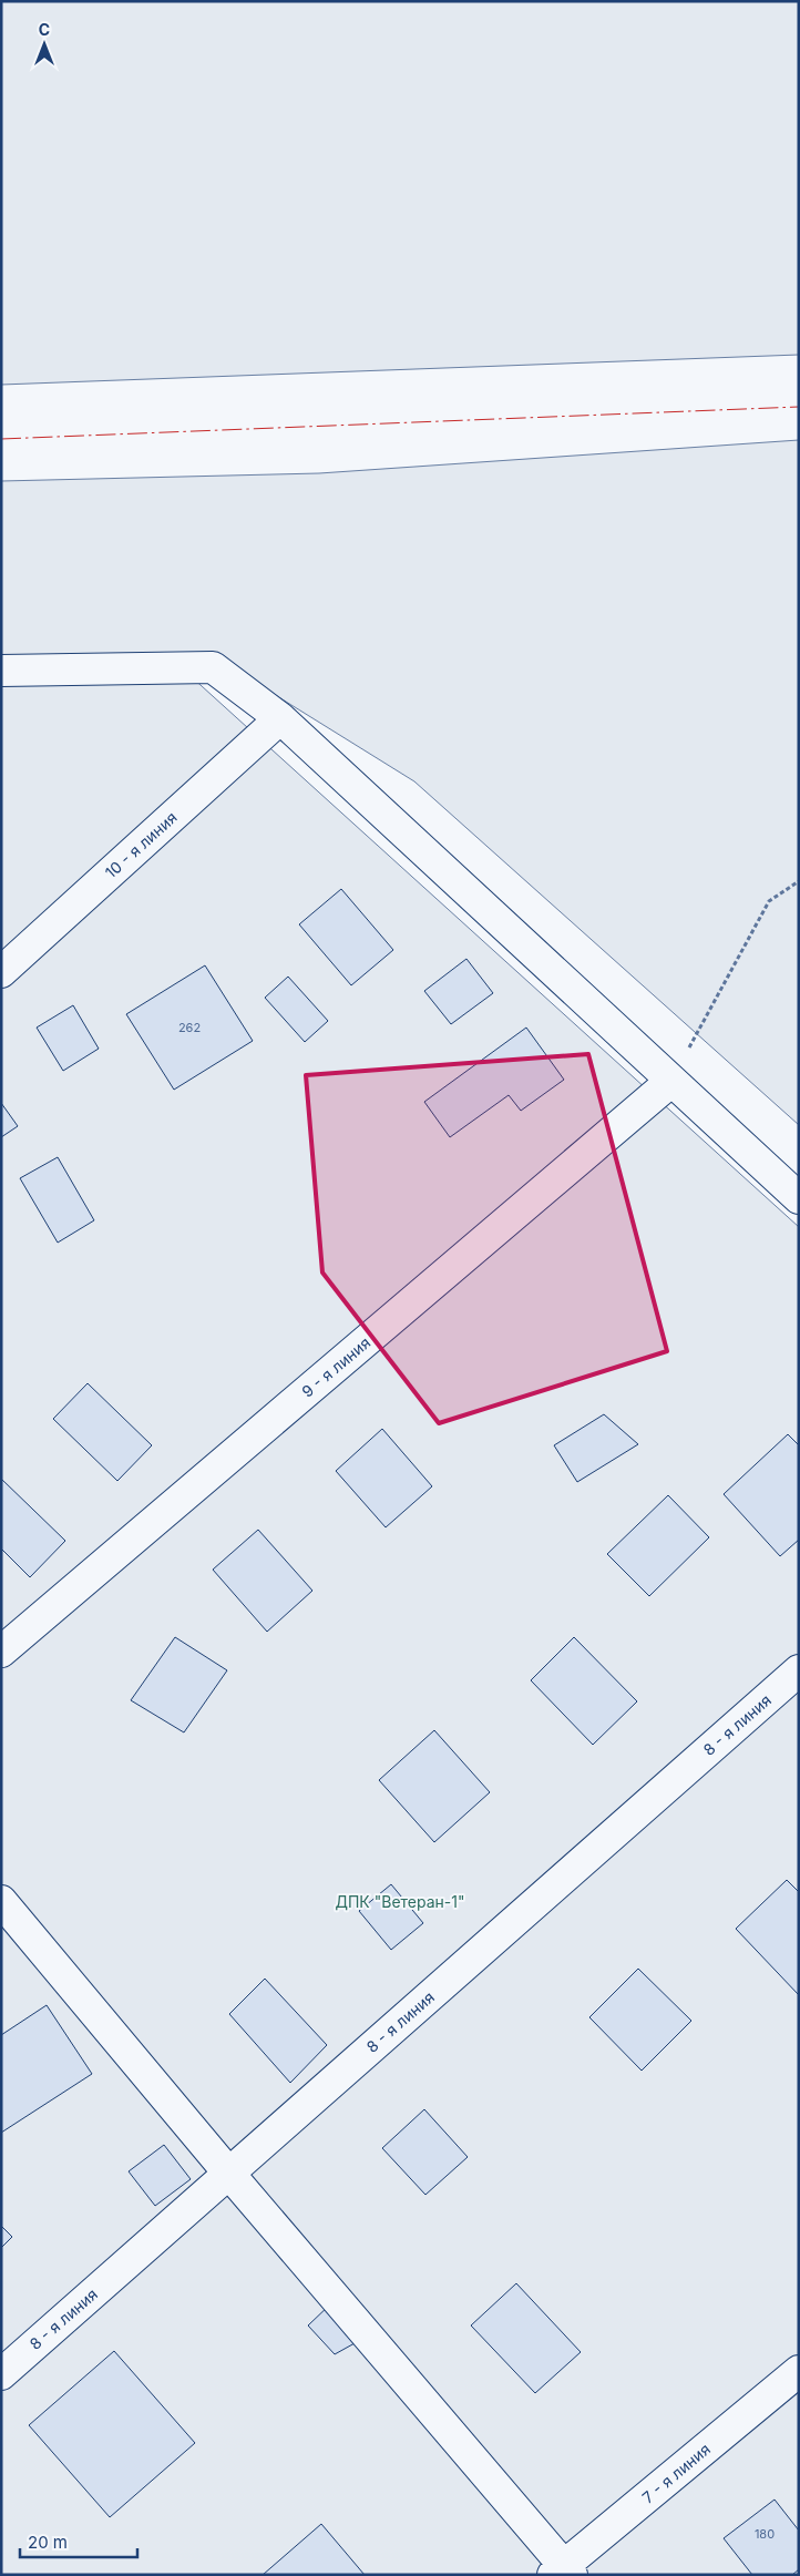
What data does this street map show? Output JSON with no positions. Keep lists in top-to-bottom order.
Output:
{
  "streets": {
    "street": [
      "10 - я линия",
      "9 - я линия",
      "8 - я линия",
      "7 - я линия"
    ]
  },
  "parks": ["ДПК \"Ветеран-1\""],
  "house_numbers": ["262", "180"],
  "scale_bar": "20 m",
  "north": "top"
}
